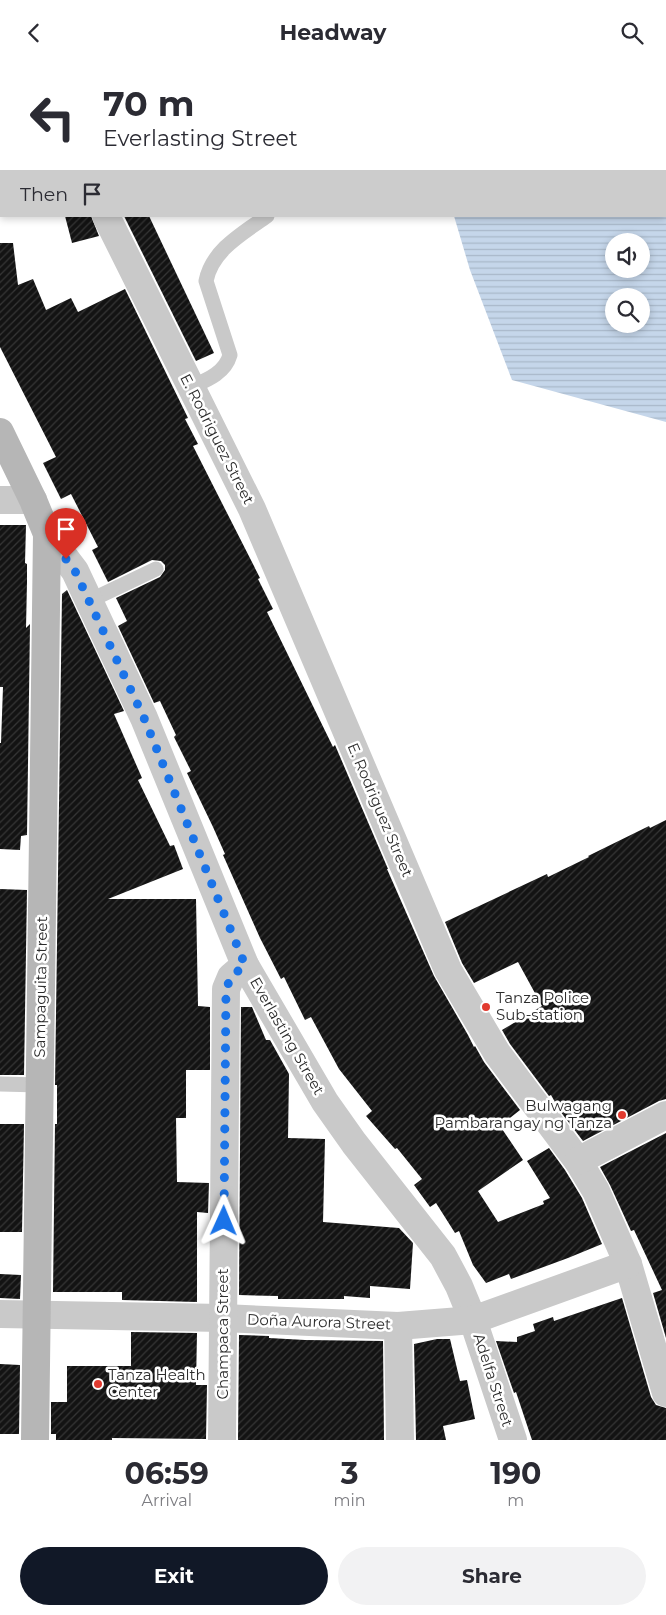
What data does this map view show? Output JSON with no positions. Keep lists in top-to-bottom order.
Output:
{
  "streets": {
    "street": [
      "E. Rodriguez Street",
      "Sampaguita Street",
      "Everlasting Street",
      "Doña Aurora Street",
      "Champaca Street",
      "Adelfa Street"
    ]
  },
  "crossings": [
    ["E. Rodriguez Street", "Doña Aurora Street"],
    ["Sampaguita Street", "Everlasting Street"],
    ["Sampaguita Street", "Doña Aurora Street"],
    ["Everlasting Street", "Doña Aurora Street"],
    ["Everlasting Street", "Champaca Street"],
    ["Everlasting Street", "Adelfa Street"],
    ["Doña Aurora Street", "Champaca Street"],
    ["Doña Aurora Street", "Adelfa Street"]
  ],
  "places": ["Tanza Police Sub-station", "Bulwagang Pambarangay ng Tanza", "Tanza Health Center"],
  "page": {
    "header": "Headway",
    "turn": ["70 m", "Everlasting Street"],
    "then": "Then",
    "eta": [
      "06:59",
      "Arrival",
      "3",
      "min",
      "190",
      "m"
    ],
    "buttons": ["Exit", "Share"]
  }
}
